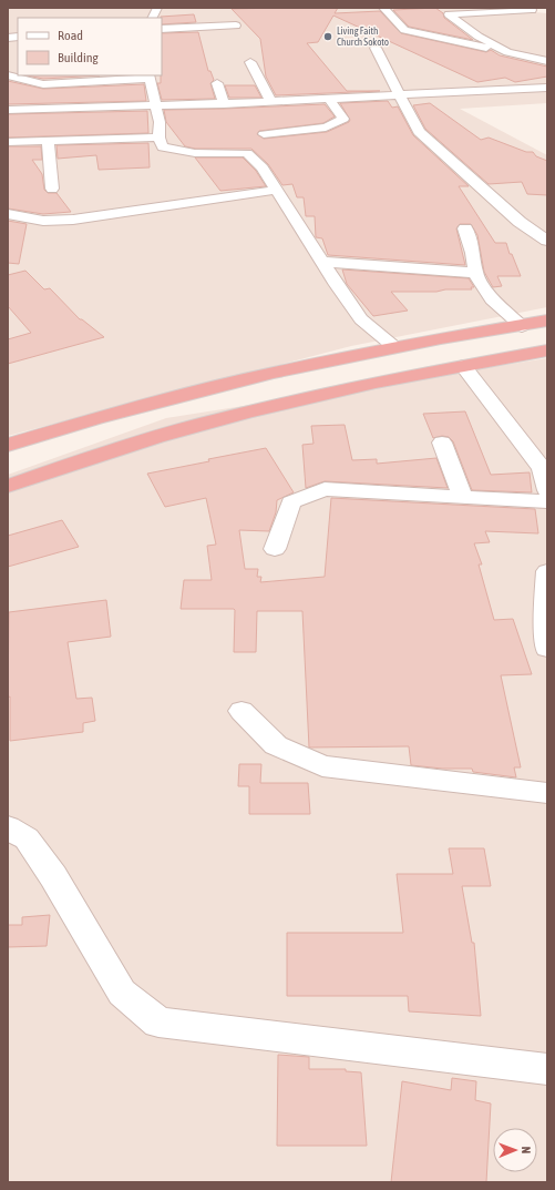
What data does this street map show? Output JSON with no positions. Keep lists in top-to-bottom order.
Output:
{
  "places": ["Living Faith Church Sokoto"],
  "legend": ["Road", "Building"],
  "north": "right"
}
